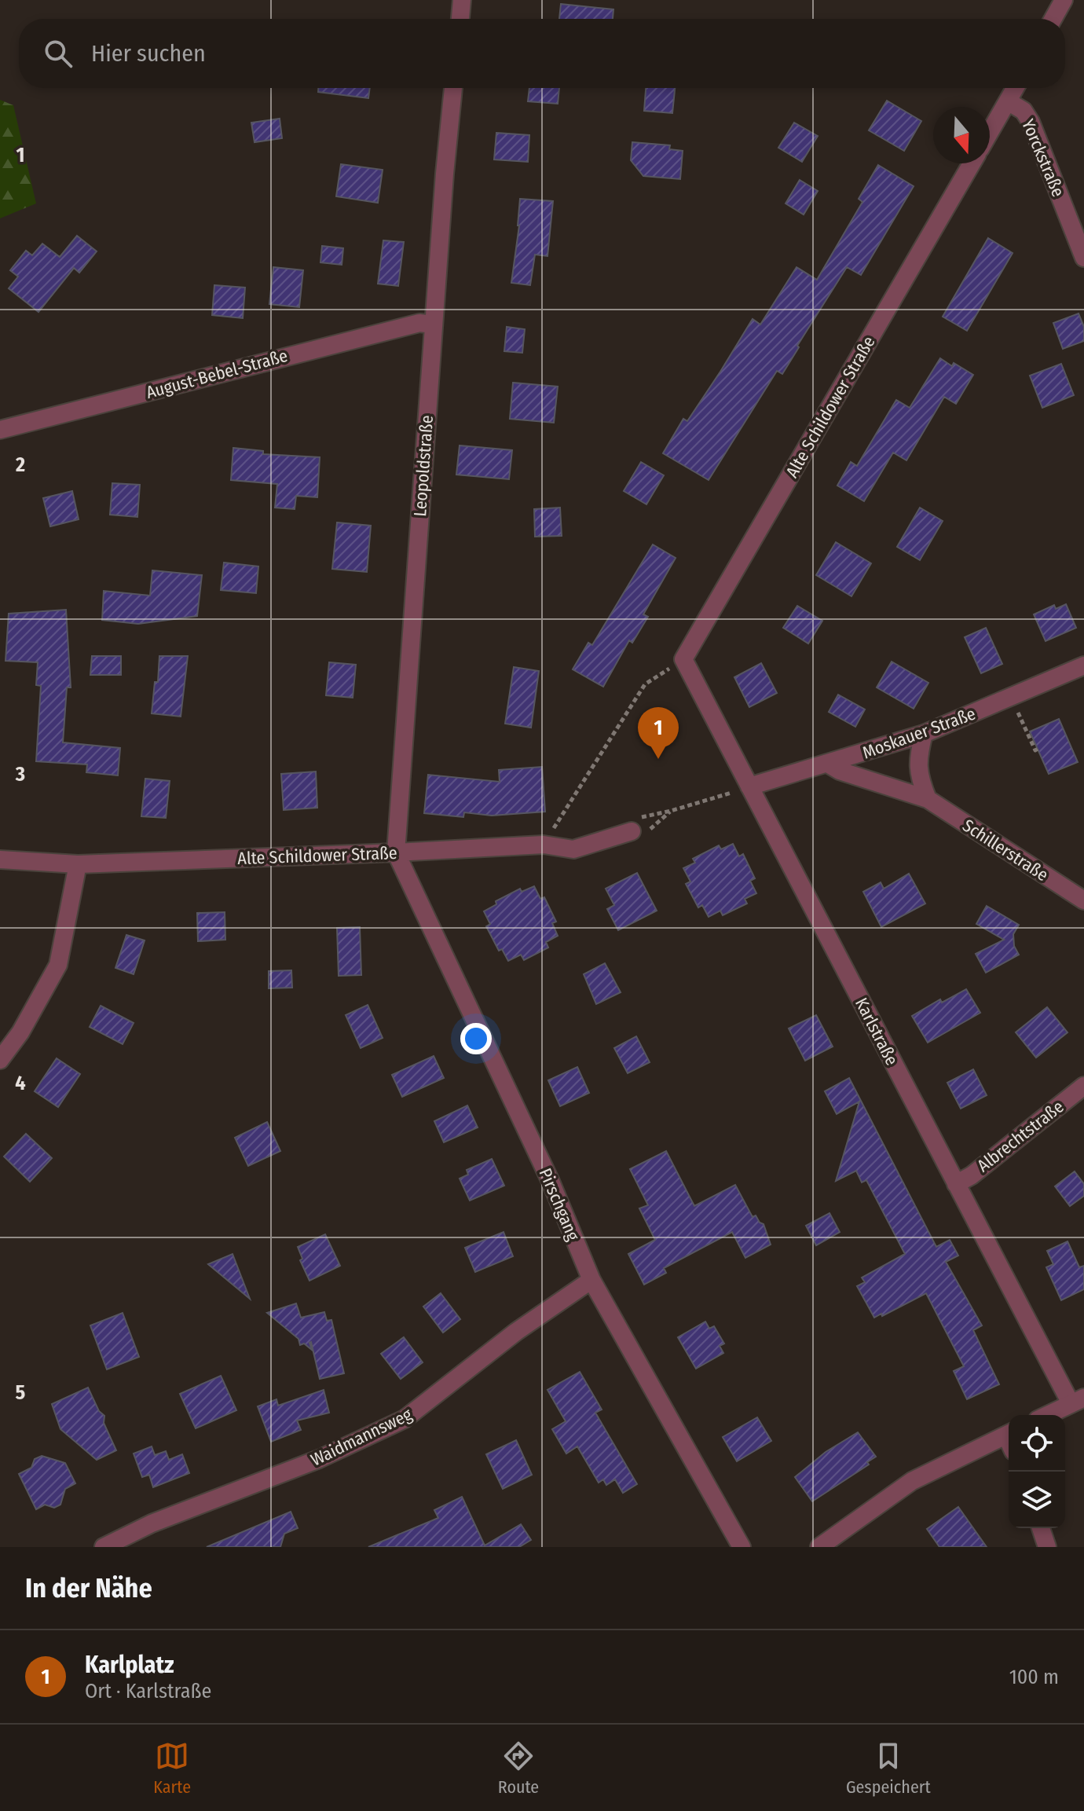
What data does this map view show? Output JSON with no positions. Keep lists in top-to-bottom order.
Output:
{
  "streets": {
    "street": [
      "Yorckstraße",
      "August-Bebel-Straße",
      "Alte Schildower Straße",
      "Leopoldstraße",
      "Moskauer Straße",
      "Schillerstraße",
      "Karlstraße",
      "Albrechtstraße",
      "Pirschgang",
      "Waidmannsweg"
    ]
  },
  "crossings": [
    ["August-Bebel-Straße", "Leopoldstraße"],
    ["Alte Schildower Straße", "Leopoldstraße"],
    ["Alte Schildower Straße", "Karlstraße"],
    ["Alte Schildower Straße", "Pirschgang"],
    ["Leopoldstraße", "Pirschgang"],
    ["Moskauer Straße", "Schillerstraße"],
    ["Moskauer Straße", "Karlstraße"],
    ["Karlstraße", "Albrechtstraße"],
    ["Pirschgang", "Waidmannsweg"]
  ],
  "north": "bottom",
  "page": {
    "search": "Hier suchen",
    "pins": "1",
    "heading": "In der Nähe",
    "list": [
      {
        "mark": "1",
        "name": "Karlplatz",
        "note": "Ort · Karlstraße",
        "value": "100 m"
      }
    ],
    "nav": ["Karte", "Route", "Gespeichert"]
  },
  "grid": {
    "rows": [
      "1",
      "2",
      "3",
      "4",
      "5"
    ]
  }
}
